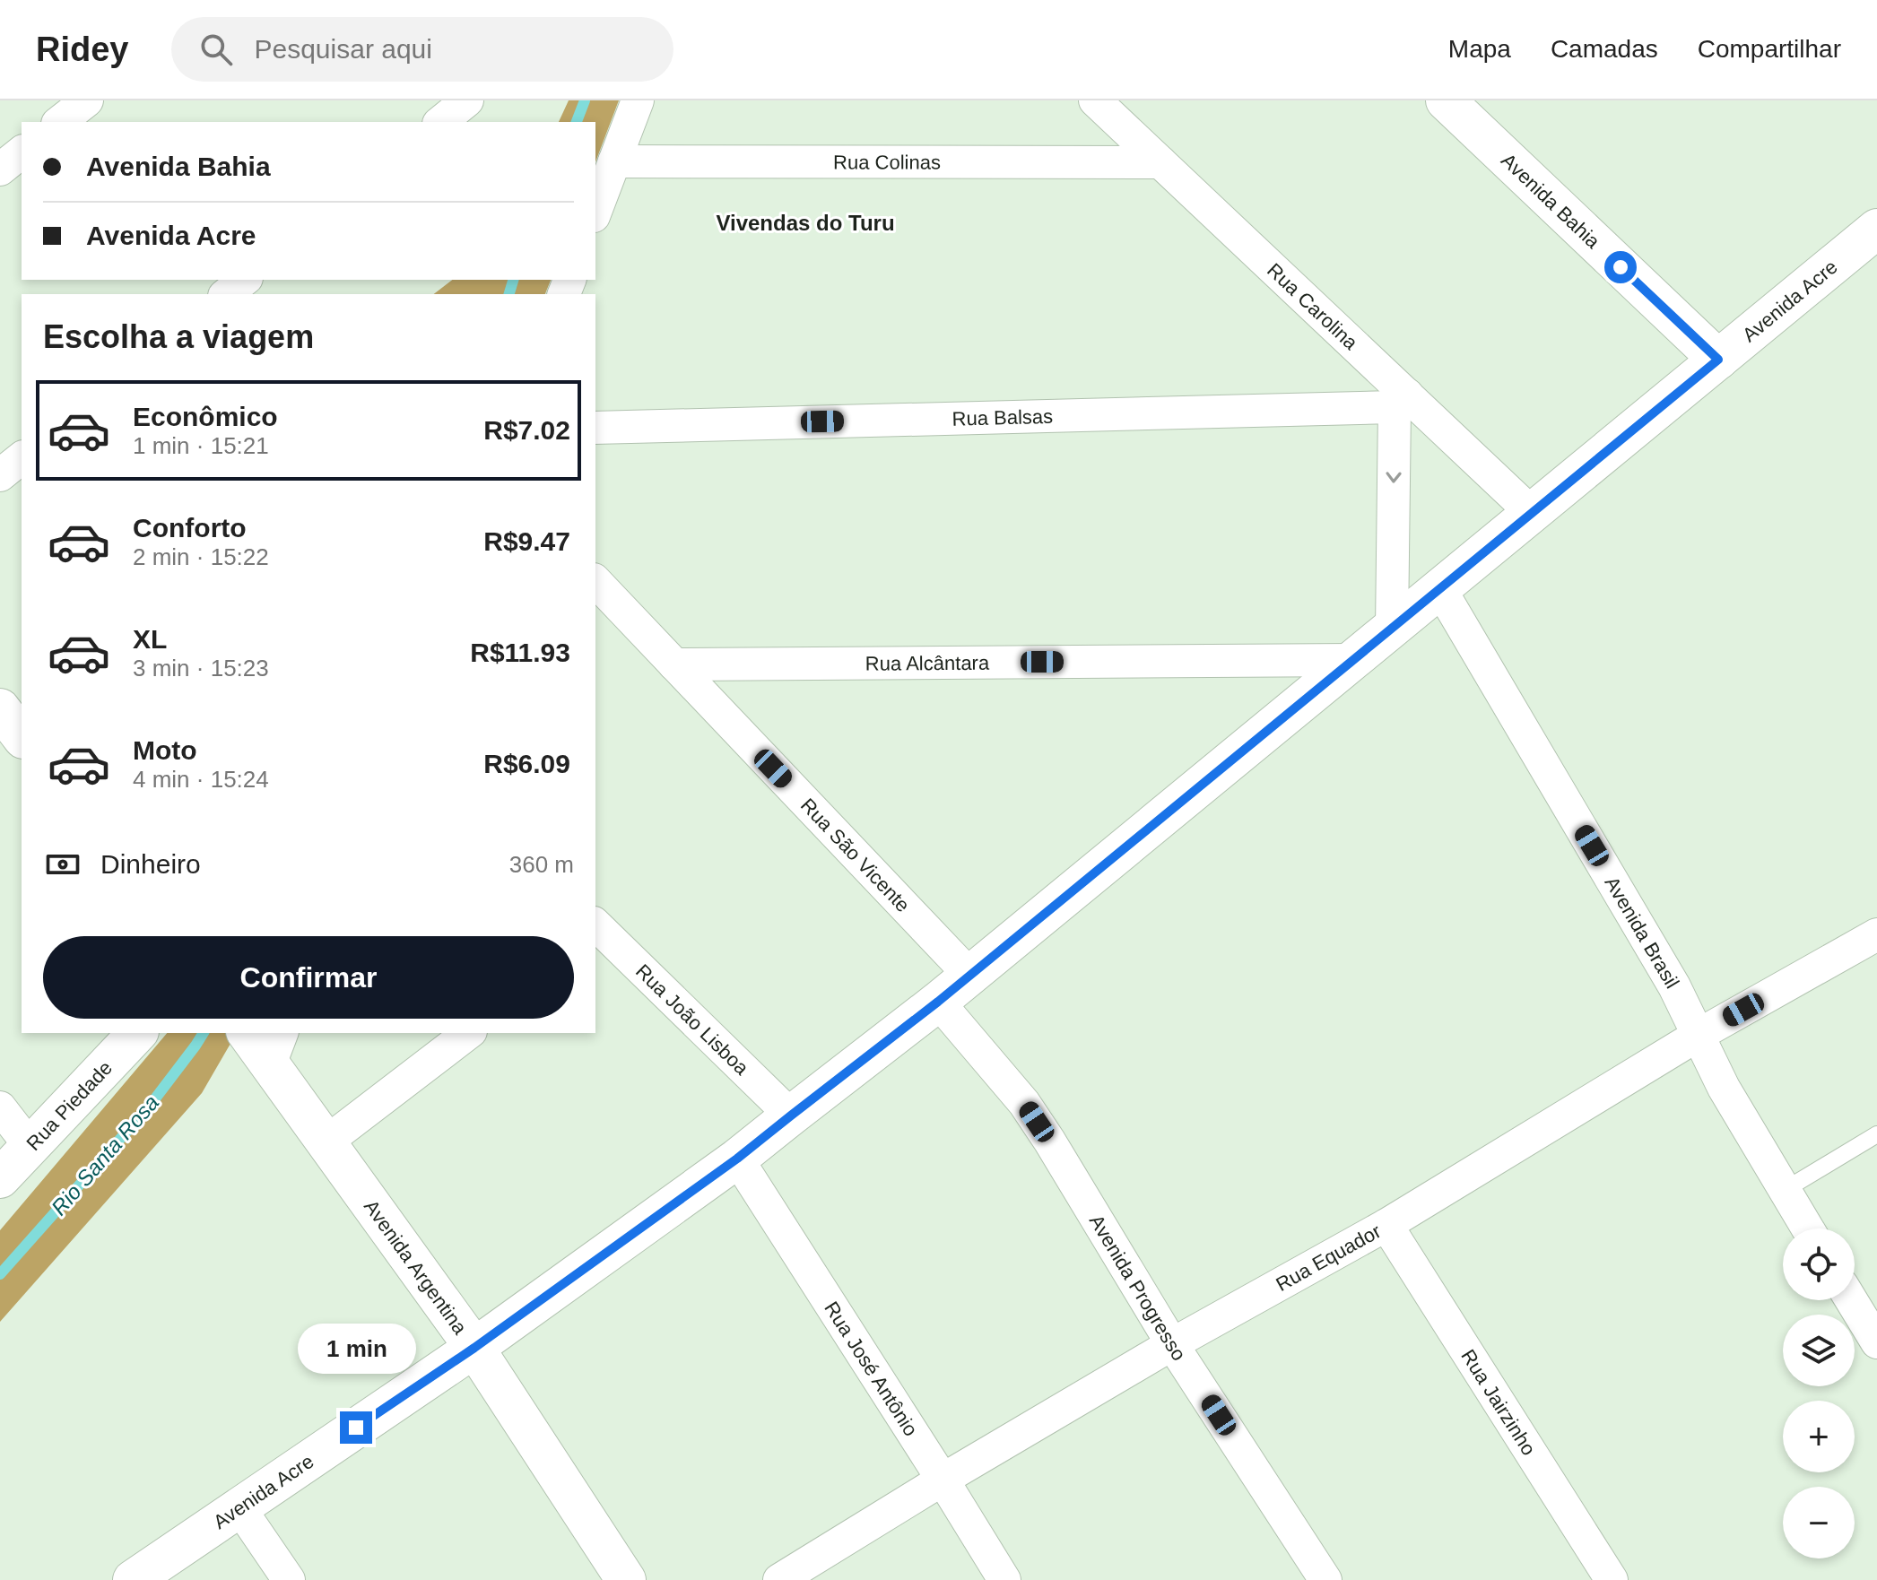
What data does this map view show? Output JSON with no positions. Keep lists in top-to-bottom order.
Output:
{
  "streets": {
    "main road": [
      "Avenida Bahia",
      "Avenida Acre",
      "Rua Piedade",
      "Avenida Argentina"
    ],
    "street": [
      "Rua Colinas",
      "Rua Carolina",
      "Rua Balsas",
      "Rua Alcântara",
      "Rua São Vicente",
      "Avenida Brasil",
      "Rua João Lisboa",
      "Rua Equador",
      "Avenida Progresso",
      "Rua José Antônio",
      "Rua Jairzinho"
    ]
  },
  "crossings": [
    ["Rua Colinas", "Rua Carolina"],
    ["Avenida Bahia", "Avenida Acre"],
    ["Avenida Acre", "Rua Carolina"],
    ["Avenida Acre", "Rua Alcântara"],
    ["Avenida Acre", "Rua São Vicente"],
    ["Avenida Acre", "Avenida Brasil"],
    ["Avenida Acre", "Rua João Lisboa"],
    ["Avenida Acre", "Avenida Argentina"],
    ["Avenida Acre", "Avenida Progresso"],
    ["Avenida Acre", "Rua José Antônio"],
    ["Rua Carolina", "Rua Balsas"],
    ["Rua Alcântara", "Rua São Vicente"],
    ["Avenida Brasil", "Rua Equador"],
    ["Rua Equador", "Avenida Progresso"],
    ["Rua Equador", "Rua José Antônio"],
    ["Rua Equador", "Rua Jairzinho"]
  ],
  "districts": ["Vivendas do Turu"],
  "water": ["Rio Santa Rosa"],
  "page": {
    "header": "Ridey",
    "search": "Pesquisar aqui",
    "nav": ["Mapa", "Camadas", "Compartilhar"],
    "banner": ["Avenida Bahia", "Avenida Acre"],
    "heading": "Escolha a viagem",
    "list": [
      {
        "name": "Econômico",
        "note": "1 min · 15:21",
        "value": "R$7.02"
      },
      {
        "name": "Conforto",
        "note": "2 min · 15:22",
        "value": "R$9.47"
      },
      {
        "name": "XL",
        "note": "3 min · 15:23",
        "value": "R$11.93"
      },
      {
        "name": "Moto",
        "note": "4 min · 15:24",
        "value": "R$6.09"
      }
    ],
    "pay": ["Dinheiro", "360 m"],
    "buttons": "Confirmar",
    "map_buttons": ["+", "−"],
    "bubble": "1 min"
  }
}
